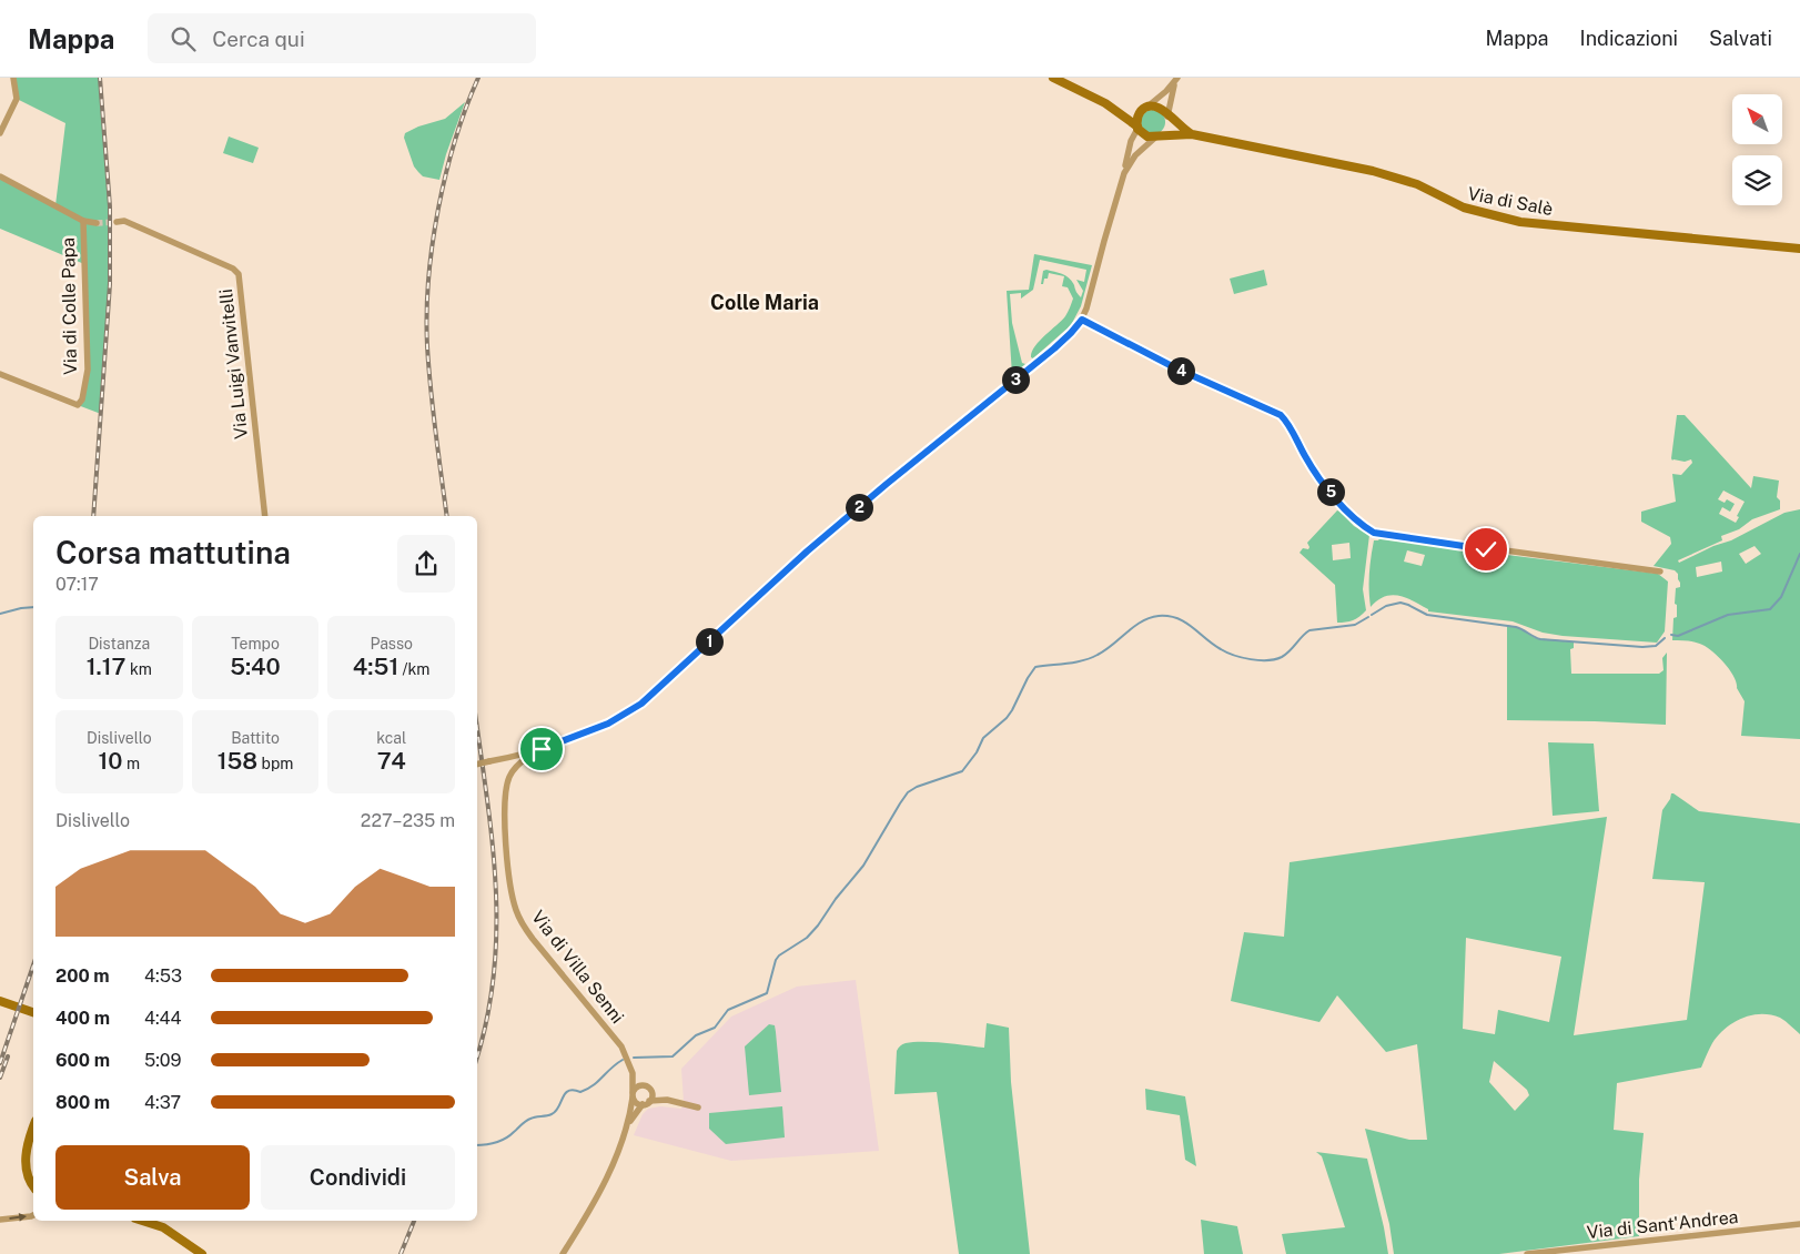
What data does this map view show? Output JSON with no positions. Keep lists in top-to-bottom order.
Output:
{
  "streets": {
    "main road": ["Via di Salè"],
    "street": [
      "Via di Colle Papa",
      "Via Luigi Vanvitelli",
      "Via di Villa Senni",
      "Via di Sant'Andrea"
    ]
  },
  "districts": ["Colle Maria"],
  "north": "top left",
  "page": {
    "header": "Mappa",
    "search": "Cerca qui",
    "nav": ["Mappa", "Indicazioni", "Salvati"],
    "pins": [
      "4",
      "3",
      "5",
      "2",
      "1"
    ],
    "heading": ["Corsa mattutina", "07:17"],
    "stats": [
      ["Distanza", "1.17 km"],
      ["Tempo", "5:40"],
      ["Passo", "4:51 /km"],
      ["Dislivello", "10 m"],
      ["Battito", "158 bpm"],
      ["kcal", "74"]
    ],
    "chart": ["Dislivello", "227–235 m"],
    "list": [
      {
        "name": "200 m",
        "note": "4:53"
      },
      {
        "name": "400 m",
        "note": "4:44"
      },
      {
        "name": "600 m",
        "note": "5:09"
      },
      {
        "name": "800 m",
        "note": "4:37"
      }
    ],
    "buttons": ["Salva", "Condividi"]
  }
}
